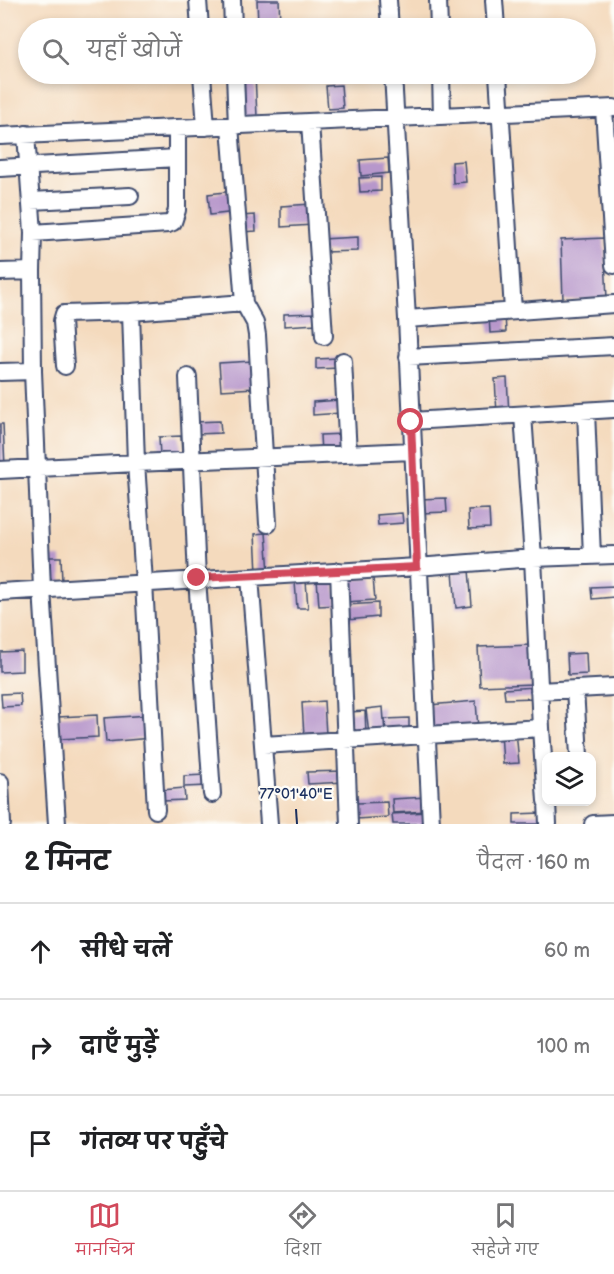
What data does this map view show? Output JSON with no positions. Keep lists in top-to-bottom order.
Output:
{
  "page": {
    "search": "यहाँ खोजें",
    "heading": ["2 मिनट", "पैदल · 160 m"],
    "list": [
      ["सीधे चलें", "60 m"],
      ["दाएँ मुड़ें", "100 m"],
      "गंतव्य पर पहुँचे"
    ],
    "nav": ["मानचित्र", "दिशा", "सहेजे गए"]
  },
  "coordinates": ["77°01'40\"E"]
}
